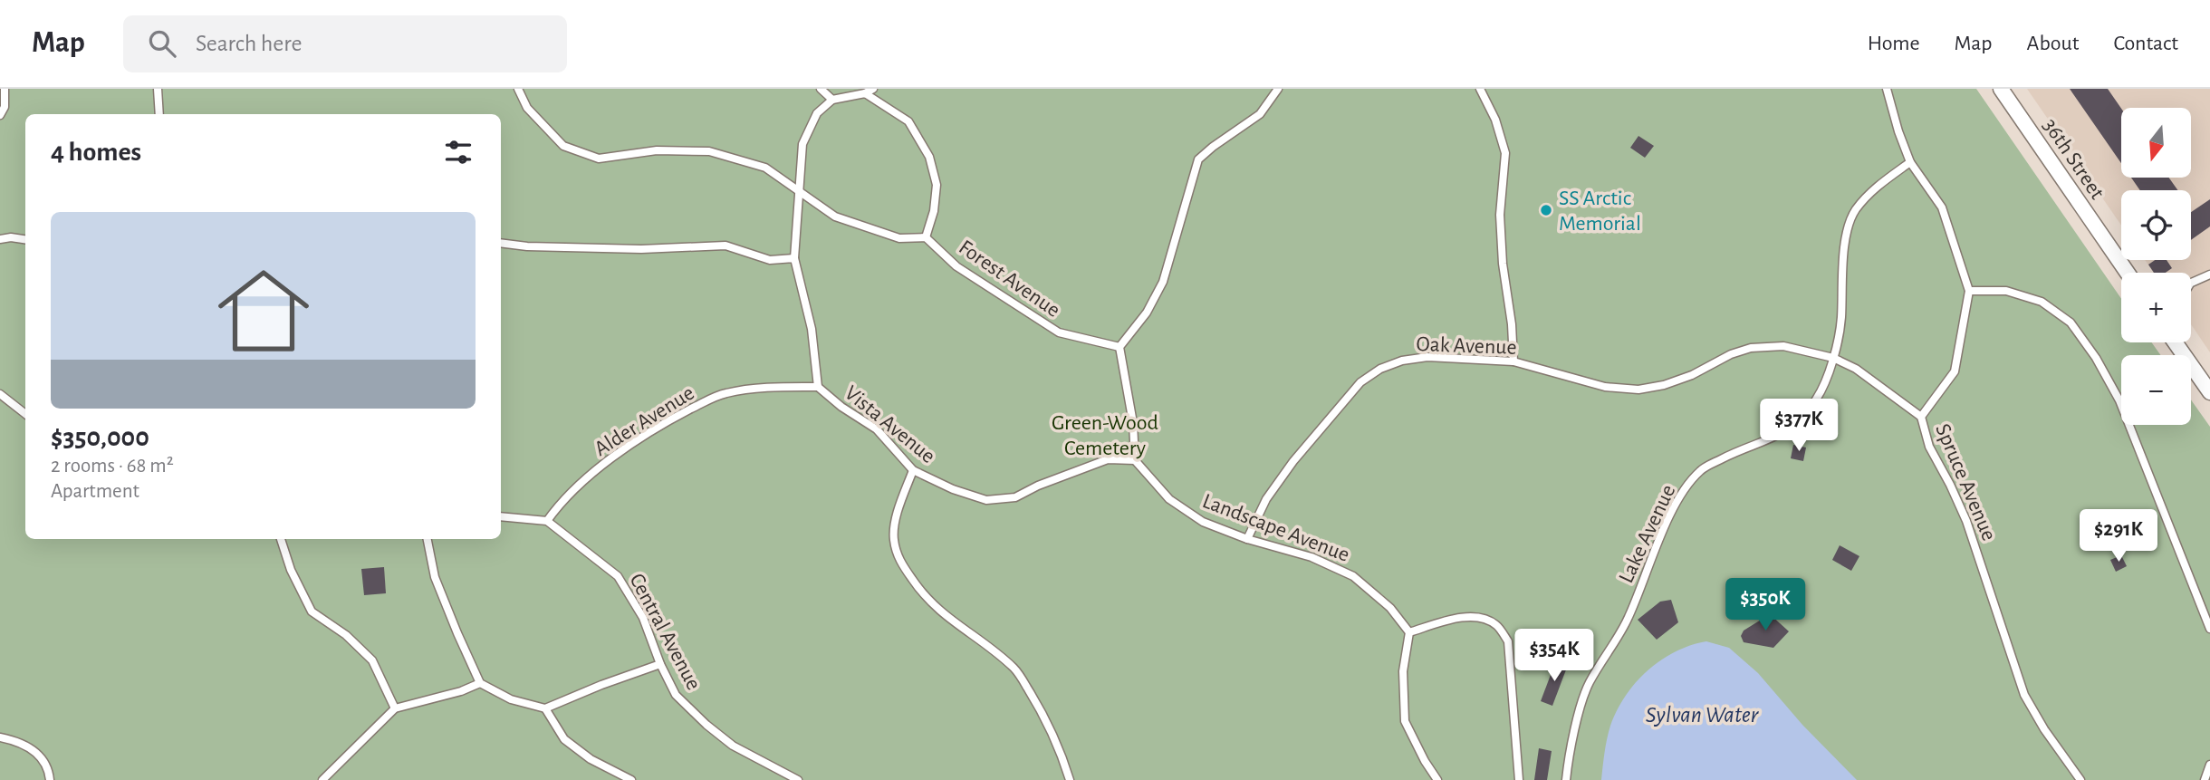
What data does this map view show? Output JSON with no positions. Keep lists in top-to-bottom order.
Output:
{
  "streets": {
    "street": ["36th Street"],
    "lane": [
      "Forest Avenue",
      "Oak Avenue",
      "Alder Avenue",
      "Vista Avenue",
      "Spruce Avenue",
      "Landscape Avenue",
      "Lake Avenue",
      "Central Avenue"
    ]
  },
  "crossings": [
    ["Forest Avenue", "Vista Avenue"],
    ["Oak Avenue", "Spruce Avenue"],
    ["Oak Avenue", "Landscape Avenue"],
    ["Oak Avenue", "Lake Avenue"],
    ["Alder Avenue", "Vista Avenue"],
    ["Alder Avenue", "Central Avenue"],
    ["Vista Avenue", "Landscape Avenue"],
    ["Spruce Avenue", "Lake Avenue"]
  ],
  "water": ["Sylvan Water"],
  "parks": ["Green-Wood Cemetery"],
  "places": ["SS Arctic Memorial"],
  "north": "bottom",
  "page": {
    "header": "Map",
    "search": "Search here",
    "nav": [
      "Home",
      "Map",
      "About",
      "Contact"
    ],
    "map_buttons": ["+", "−"],
    "heading": "4 homes",
    "list": [
      {
        "name": "$350,000",
        "note": "2 rooms · 68 m² · Apartment"
      }
    ],
    "price": [
      "$377K",
      "$291K",
      "$350K",
      "$354K"
    ]
  }
}
